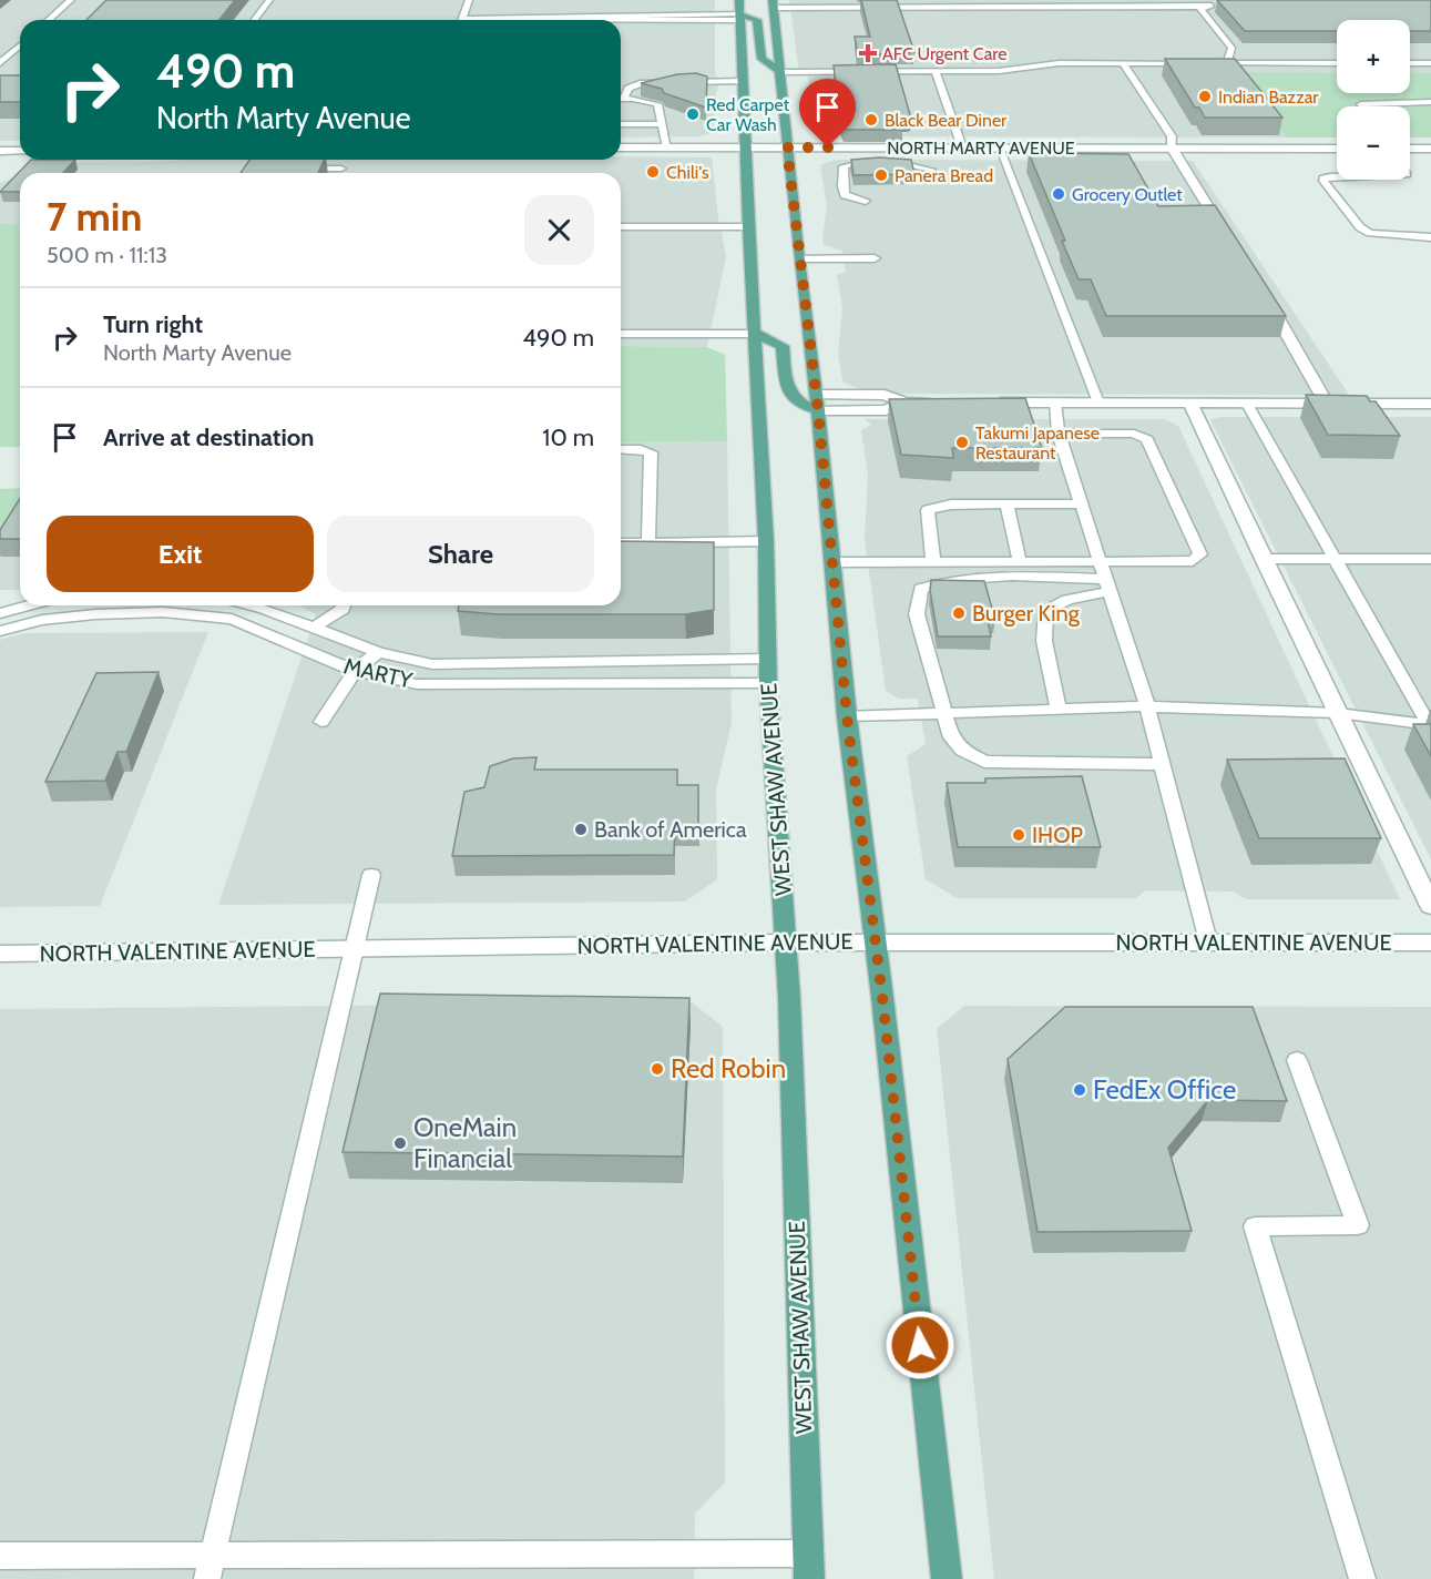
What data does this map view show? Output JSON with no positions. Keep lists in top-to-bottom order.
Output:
{
  "streets": {
    "main road": ["WEST SHAW AVENUE"],
    "street": ["NORTH MARTY AVENUE", "NORTH VALENTINE AVENUE"],
    "lane": ["MARTY"]
  },
  "crossings": [
    ["NORTH MARTY AVENUE", "WEST SHAW AVENUE"],
    ["MARTY", "WEST SHAW AVENUE"],
    ["WEST SHAW AVENUE", "NORTH VALENTINE AVENUE"]
  ],
  "places": {
    "health": ["AFC Urgent Care"],
    "other": [
      "Indian Bazzar",
      "Red Carpet Car Wash",
      "Black Bear Diner",
      "Chili's",
      "Panera Bread",
      "Grocery Outlet",
      "Takumi Japanese Restaurant",
      "Burger King",
      "Bank of America",
      "IHOP",
      "Red Robin",
      "FedEx Office",
      "OneMain Financial"
    ]
  },
  "page": {
    "map_buttons": ["+", "−"],
    "turn": ["490 m", "North Marty Avenue"],
    "heading": ["7 min", "500 m · 11:13"],
    "list": [
      {
        "name": "Turn right",
        "note": "North Marty Avenue",
        "value": "490 m"
      },
      {
        "name": "Arrive at destination",
        "value": "10 m"
      }
    ],
    "buttons": ["Exit", "Share"]
  }
}
